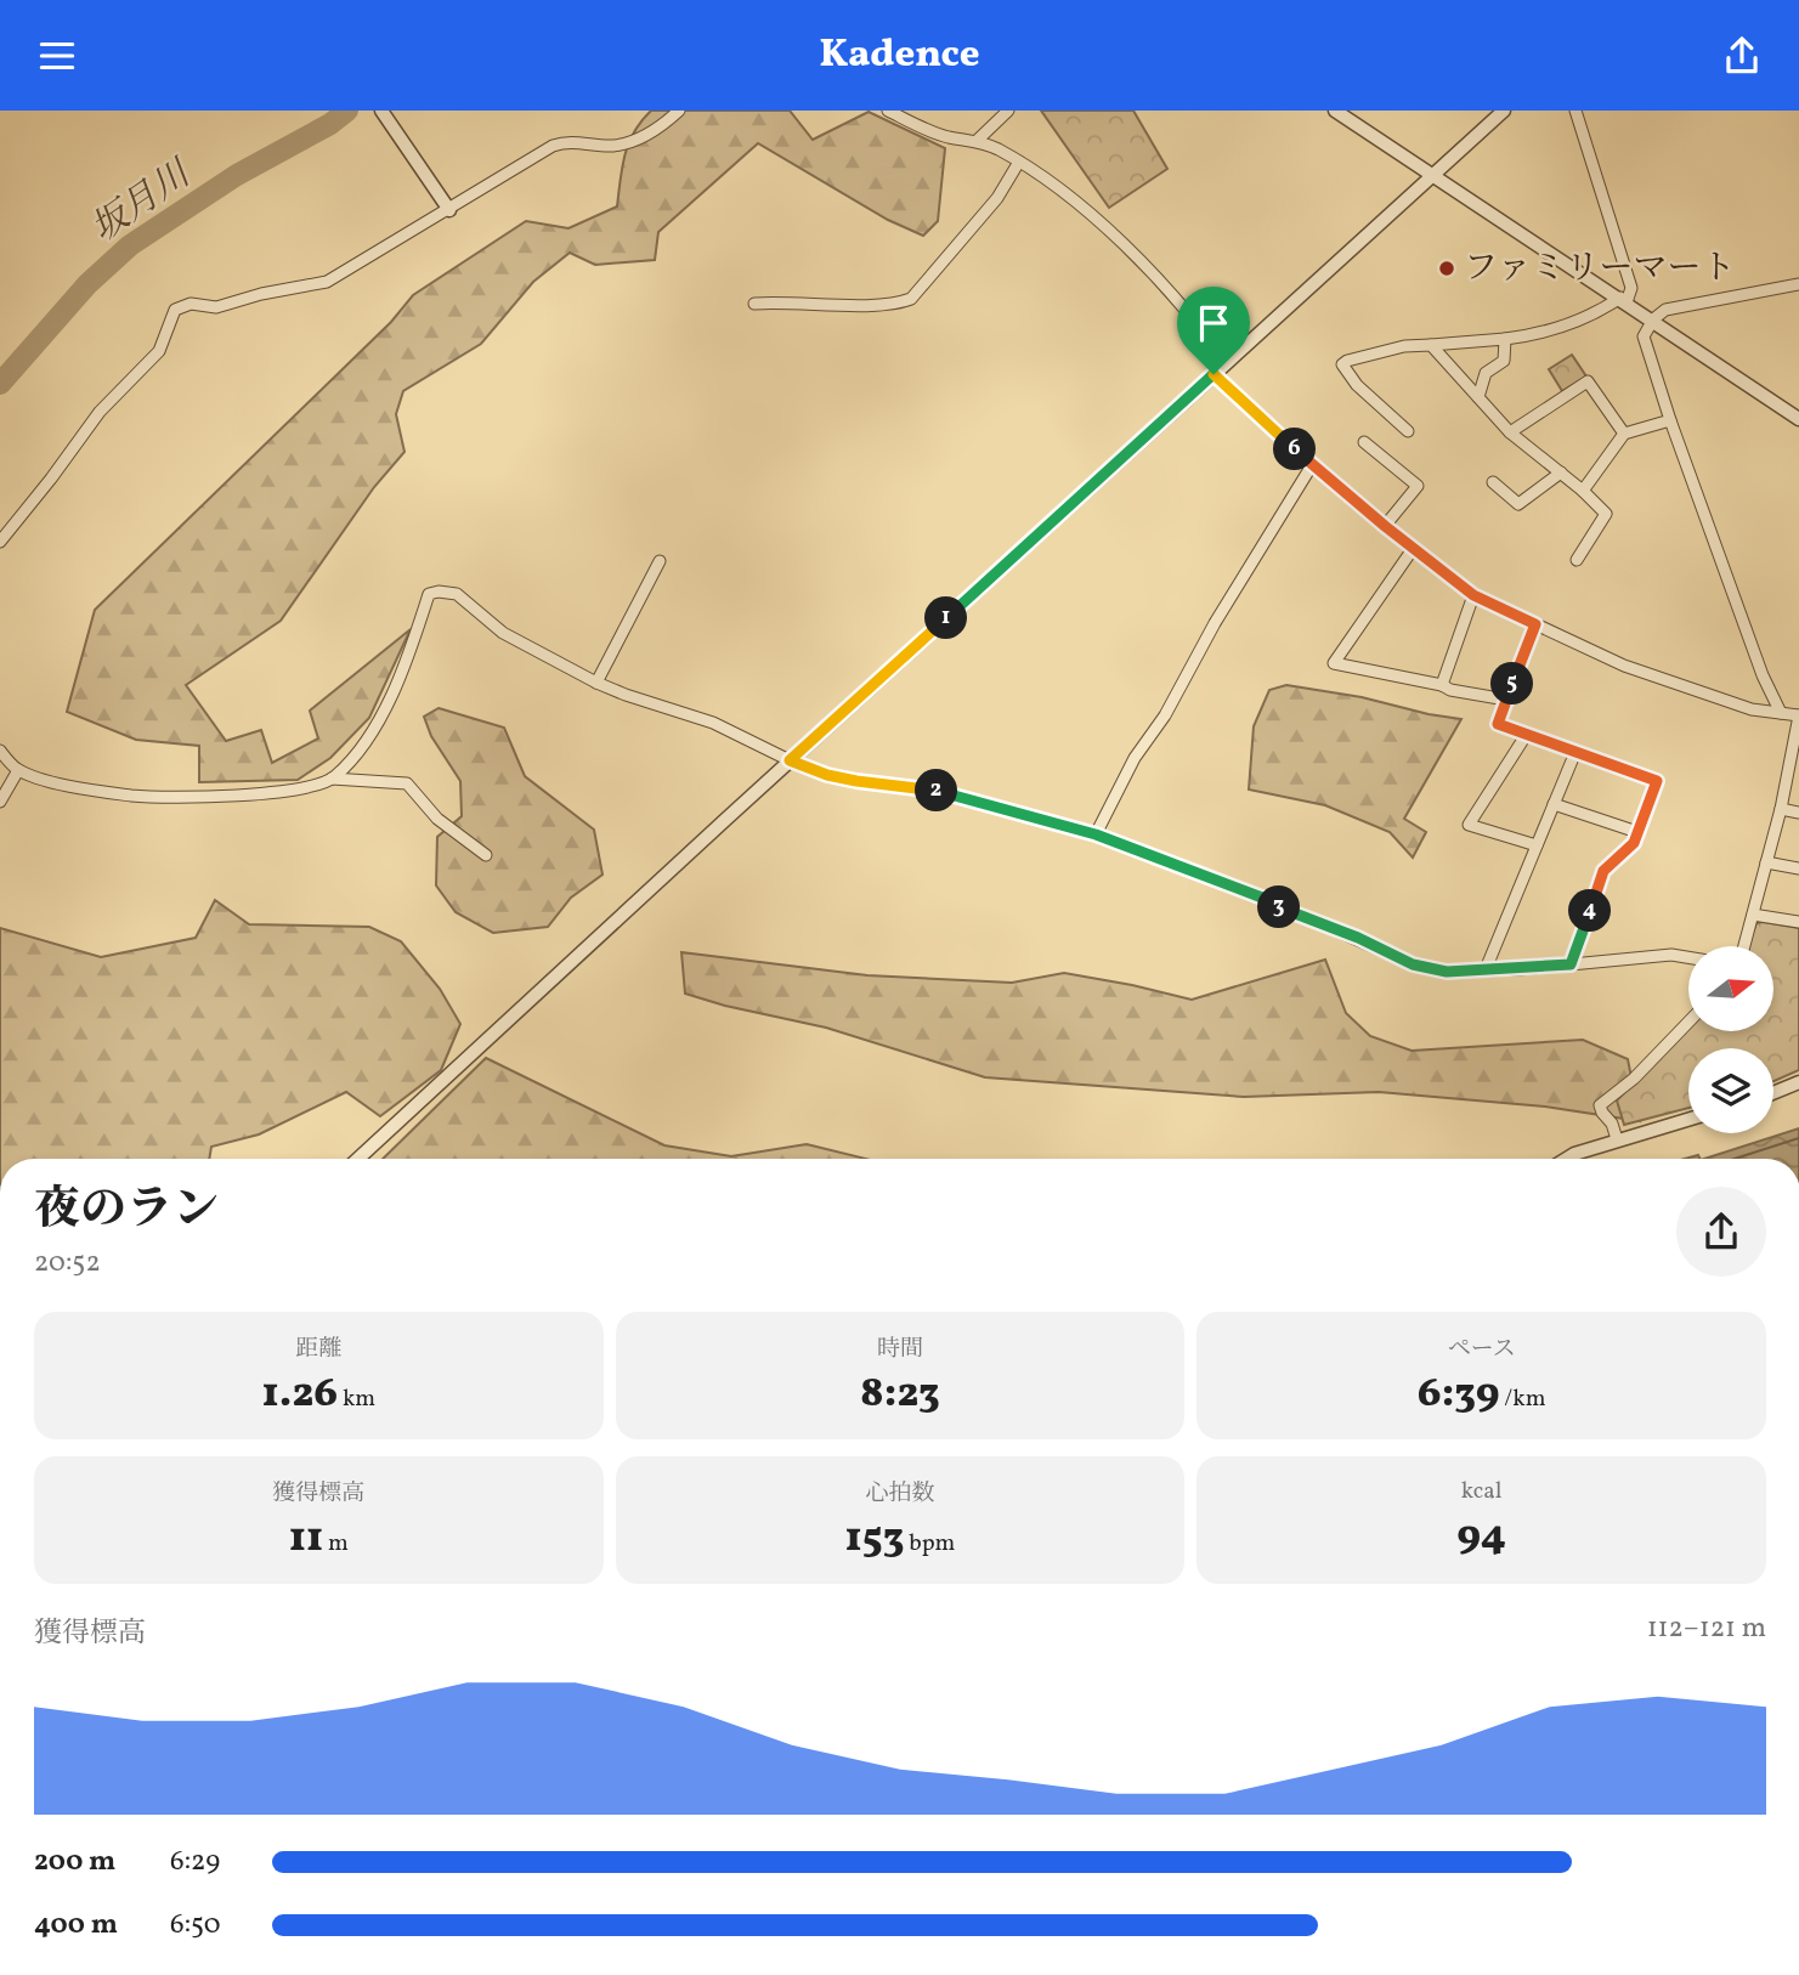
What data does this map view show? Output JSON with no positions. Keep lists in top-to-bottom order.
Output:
{
  "water": ["坂月川"],
  "places": ["ファミリーマート"],
  "north": "right",
  "page": {
    "header": "Kadence",
    "pins": [
      "6",
      "1",
      "5",
      "2",
      "3",
      "4"
    ],
    "heading": ["夜のラン", "20:52"],
    "stats": [
      ["距離", "1.26 km"],
      ["時間", "8:23"],
      ["ペース", "6:39 /km"],
      ["獲得標高", "11 m"],
      ["心拍数", "153 bpm"],
      ["kcal", "94"]
    ],
    "chart": ["獲得標高", "112–121 m"],
    "list": [
      {
        "name": "200 m",
        "note": "6:29"
      },
      {
        "name": "400 m",
        "note": "6:50"
      }
    ]
  }
}
